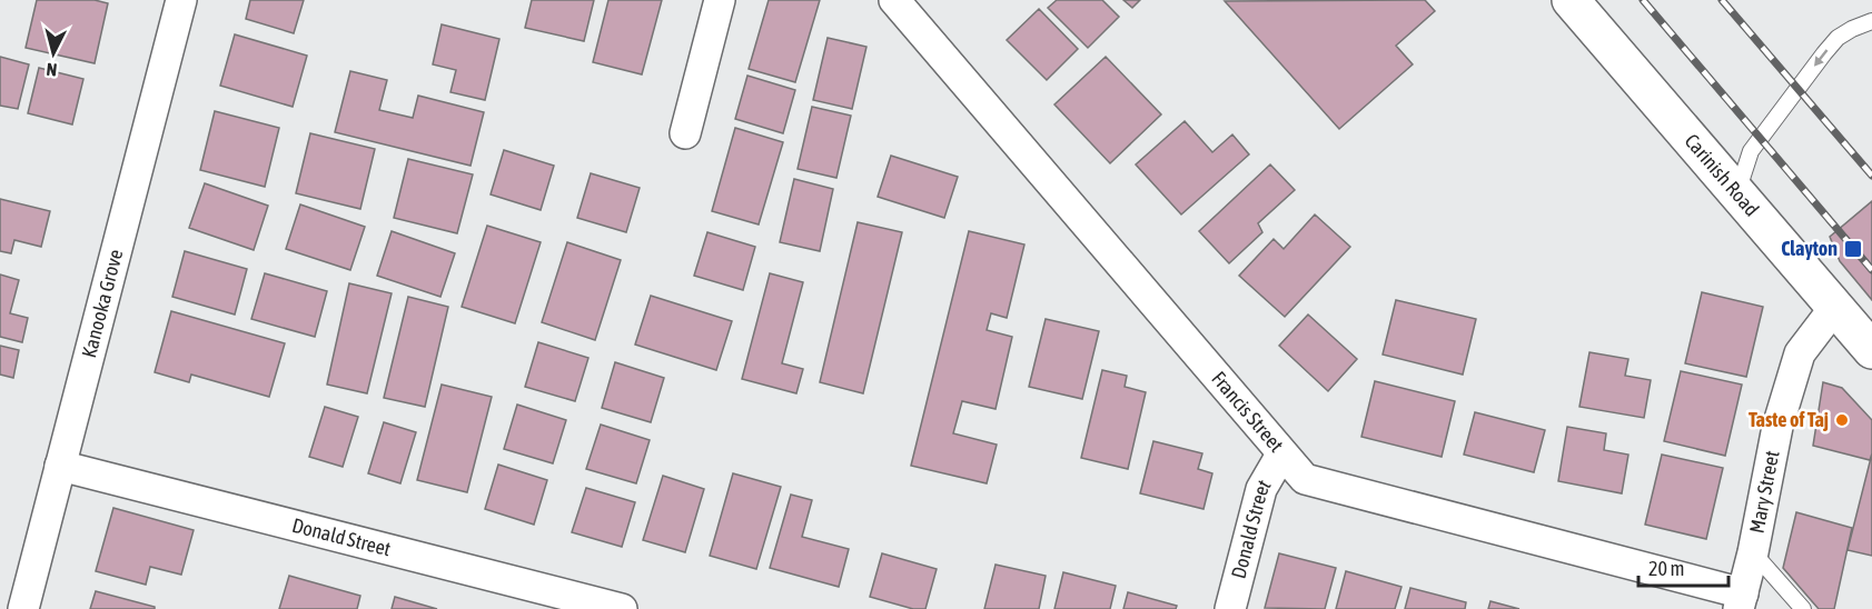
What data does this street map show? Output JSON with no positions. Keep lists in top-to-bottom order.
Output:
{
  "streets": {
    "street": [
      "Carinish Road",
      "Kanooka Grove",
      "Francis Street",
      "Mary Street",
      "Donald Street"
    ]
  },
  "crossings": [
    ["Carinish Road", "Mary Street"],
    ["Kanooka Grove", "Donald Street"],
    ["Francis Street", "Mary Street"],
    ["Francis Street", "Donald Street"]
  ],
  "places": {
    "transit": ["Clayton"],
    "other": ["Taste of Taj"]
  },
  "scale_bar": "20 m",
  "north": "bottom"
}
